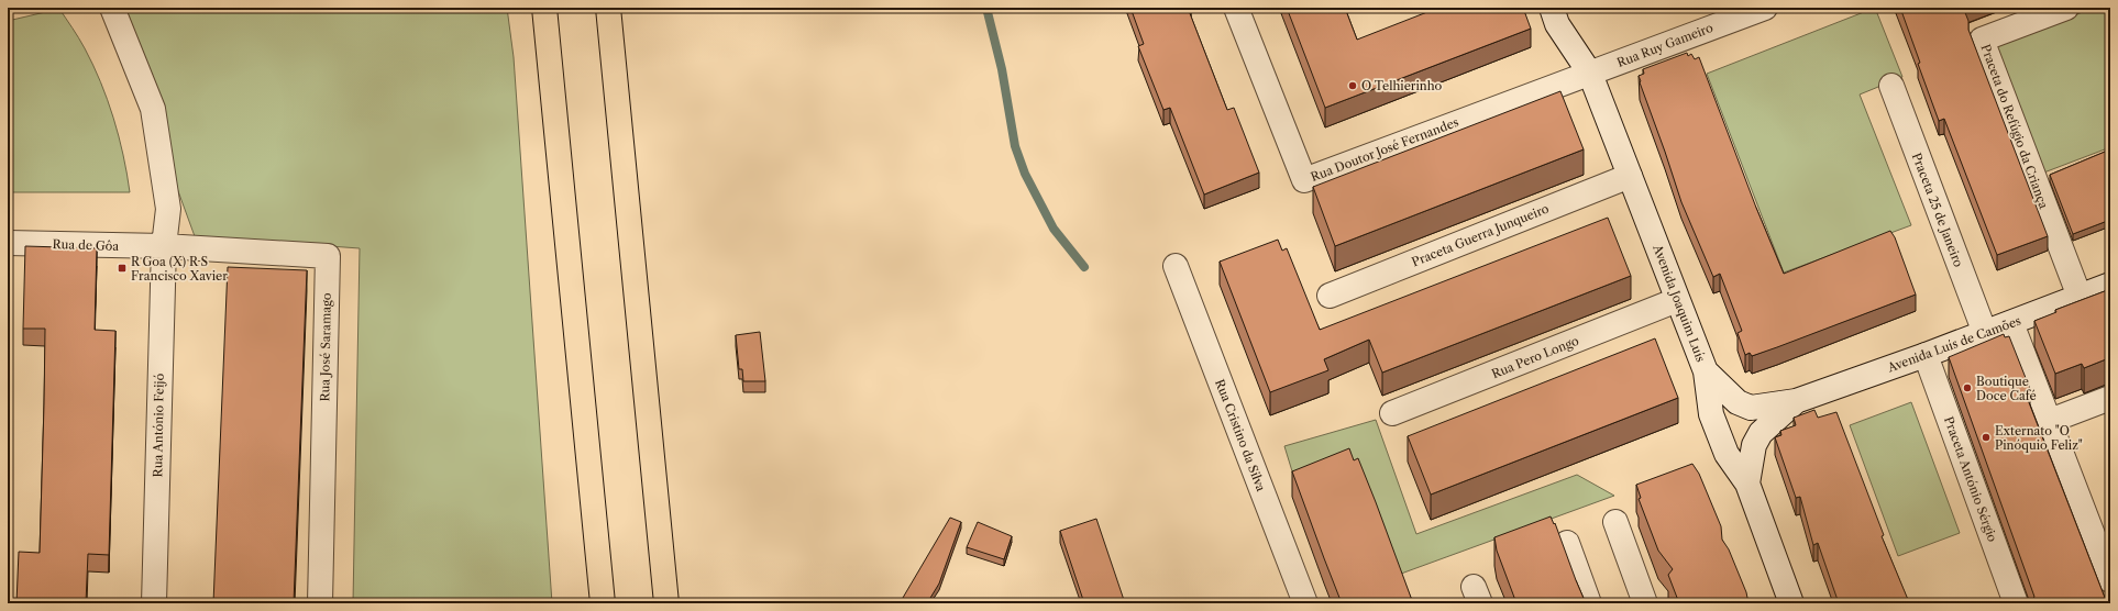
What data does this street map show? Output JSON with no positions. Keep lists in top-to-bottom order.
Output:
{
  "streets": {
    "street": [
      "Rua Ruy Gameiro",
      "Praceta do Refúgio da Criança",
      "Rua Doutor José Fernandes",
      "Praceta 25 de Janeiro",
      "Praceta Guerra Junqueiro",
      "Rua de Gôa",
      "Avenida Joaquim Luís",
      "Avenida Luís de Camões",
      "Rua José Saramago",
      "Rua Pero Longo",
      "Rua António Feijó",
      "Rua Cristino da Silva",
      "Praceta António Sérgio"
    ]
  },
  "crossings": [
    ["Rua Ruy Gameiro", "Rua Doutor José Fernandes"],
    ["Rua Ruy Gameiro", "Avenida Joaquim Luís"],
    ["Praceta do Refúgio da Criança", "Avenida Luís de Camões"],
    ["Rua Doutor José Fernandes", "Avenida Joaquim Luís"],
    ["Praceta 25 de Janeiro", "Avenida Luís de Camões"],
    ["Praceta Guerra Junqueiro", "Avenida Joaquim Luís"],
    ["Rua de Gôa", "Rua José Saramago"],
    ["Rua de Gôa", "Rua António Feijó"],
    ["Avenida Joaquim Luís", "Avenida Luís de Camões"],
    ["Avenida Joaquim Luís", "Rua Pero Longo"],
    ["Avenida Luís de Camões", "Praceta António Sérgio"],
    ["Rua José Saramago", "Rua António Feijó"]
  ],
  "places": {
    "other": ["O Telhierinho", "Boutique Doce Café", "Externato \"O Pinóquio Feliz\""],
    "transit": ["R Goa (X) R S Francisco Xavier"]
  }
}
